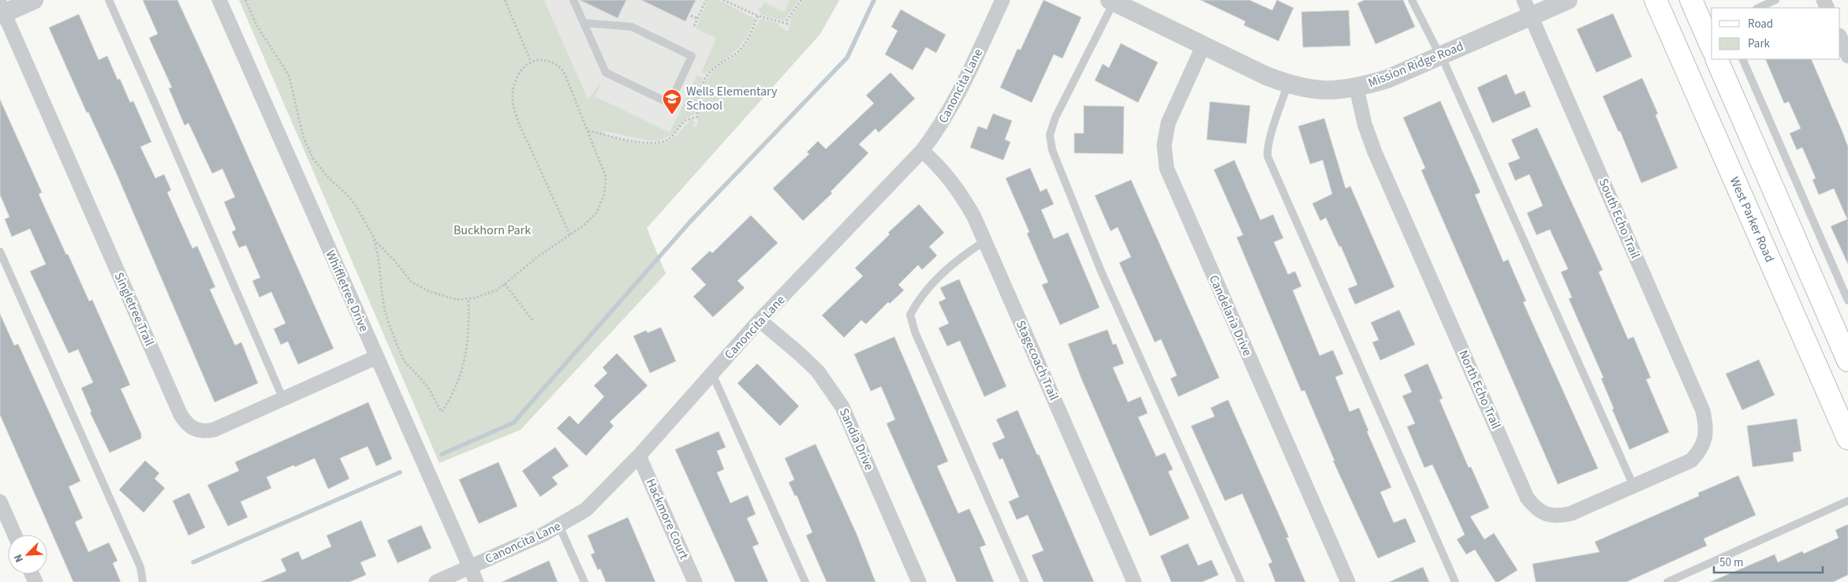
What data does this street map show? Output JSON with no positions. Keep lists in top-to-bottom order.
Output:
{
  "streets": {
    "main road": ["West Parker Road"],
    "street": [
      "Mission Ridge Road",
      "Canoncita Lane",
      "South Echo Trail",
      "Whiffletree Drive",
      "Singletree Trail",
      "Candelaria Drive",
      "Stagecoach Trail",
      "North Echo Trail",
      "Sandia Drive",
      "Hackmore Court"
    ]
  },
  "crossings": [
    ["Mission Ridge Road", "South Echo Trail"],
    ["Mission Ridge Road", "Candelaria Drive"],
    ["Mission Ridge Road", "North Echo Trail"],
    ["Canoncita Lane", "Whiffletree Drive"],
    ["Canoncita Lane", "Stagecoach Trail"],
    ["Canoncita Lane", "Sandia Drive"],
    ["Canoncita Lane", "Hackmore Court"],
    ["South Echo Trail", "North Echo Trail"],
    ["Whiffletree Drive", "Singletree Trail"]
  ],
  "parks": ["Buckhorn Park"],
  "places": {
    "school or university": ["Wells Elementary School"]
  },
  "legend": ["Road", "Park"],
  "scale_bar": "50 m",
  "north": "bottom left"
}
